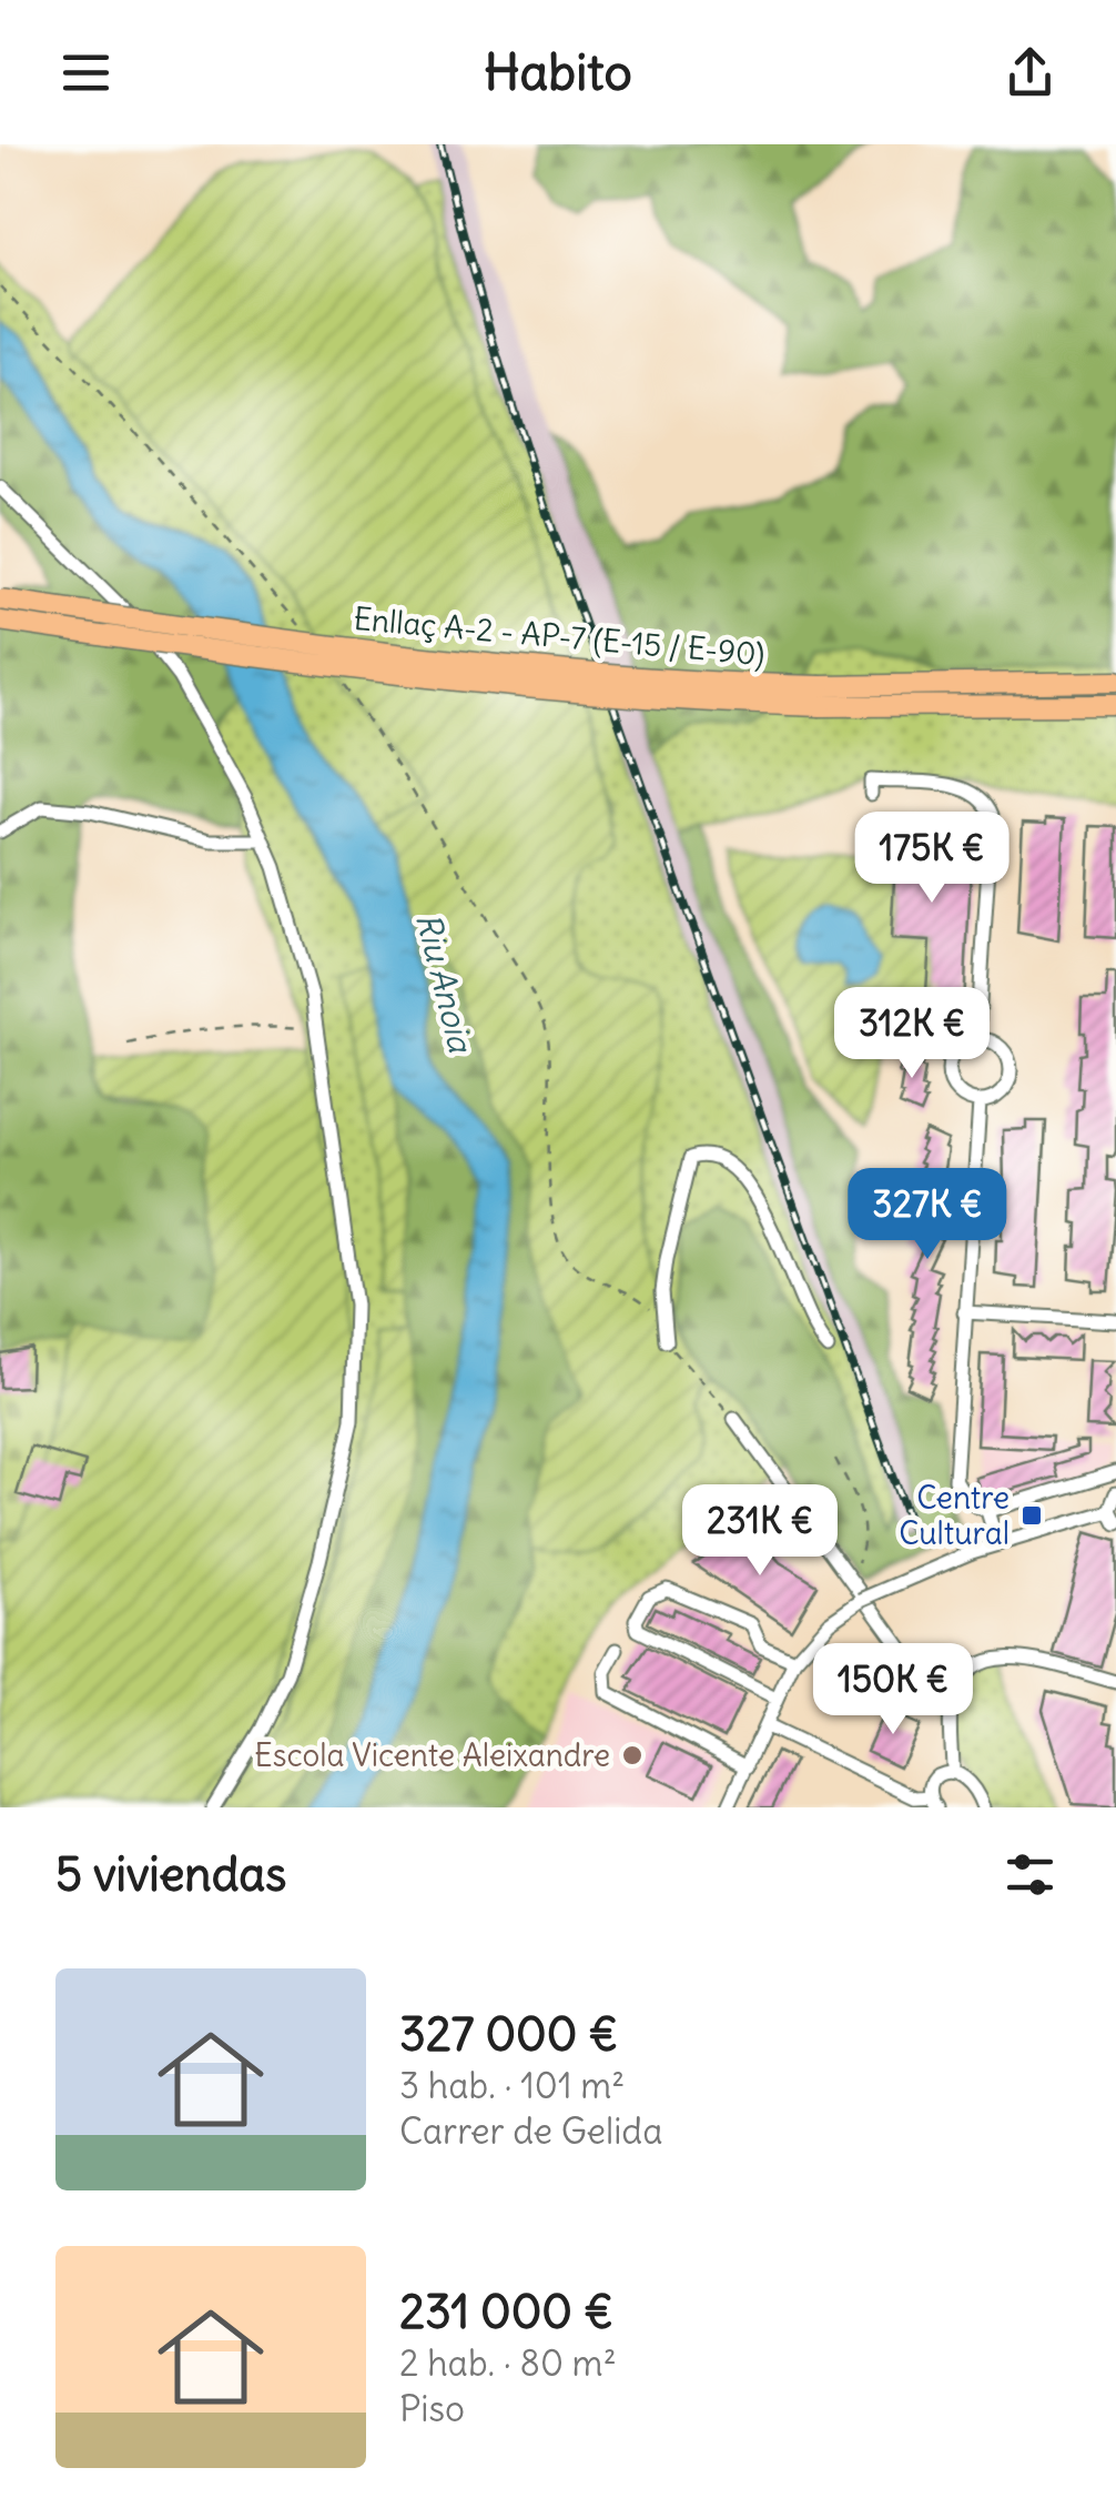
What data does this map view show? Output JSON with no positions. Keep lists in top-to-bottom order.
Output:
{
  "streets": {
    "highway": ["Enllaç A-2 - AP-7 (E-15 / E-90)"]
  },
  "water": ["Riu Anoia"],
  "places": {
    "transit": ["Centre Cultural"],
    "other": ["Escola Vicente Aleixandre"]
  },
  "page": {
    "header": "Habito",
    "price": [
      "175K €",
      "312K €",
      "327K €",
      "231K €",
      "150K €"
    ],
    "heading": "5 viviendas",
    "list": [
      {
        "name": "327 000 €",
        "note": "3 hab. · 101 m² · Carrer de Gelida"
      },
      {
        "name": "231 000 €",
        "note": "2 hab. · 80 m² · Piso"
      }
    ]
  }
}
